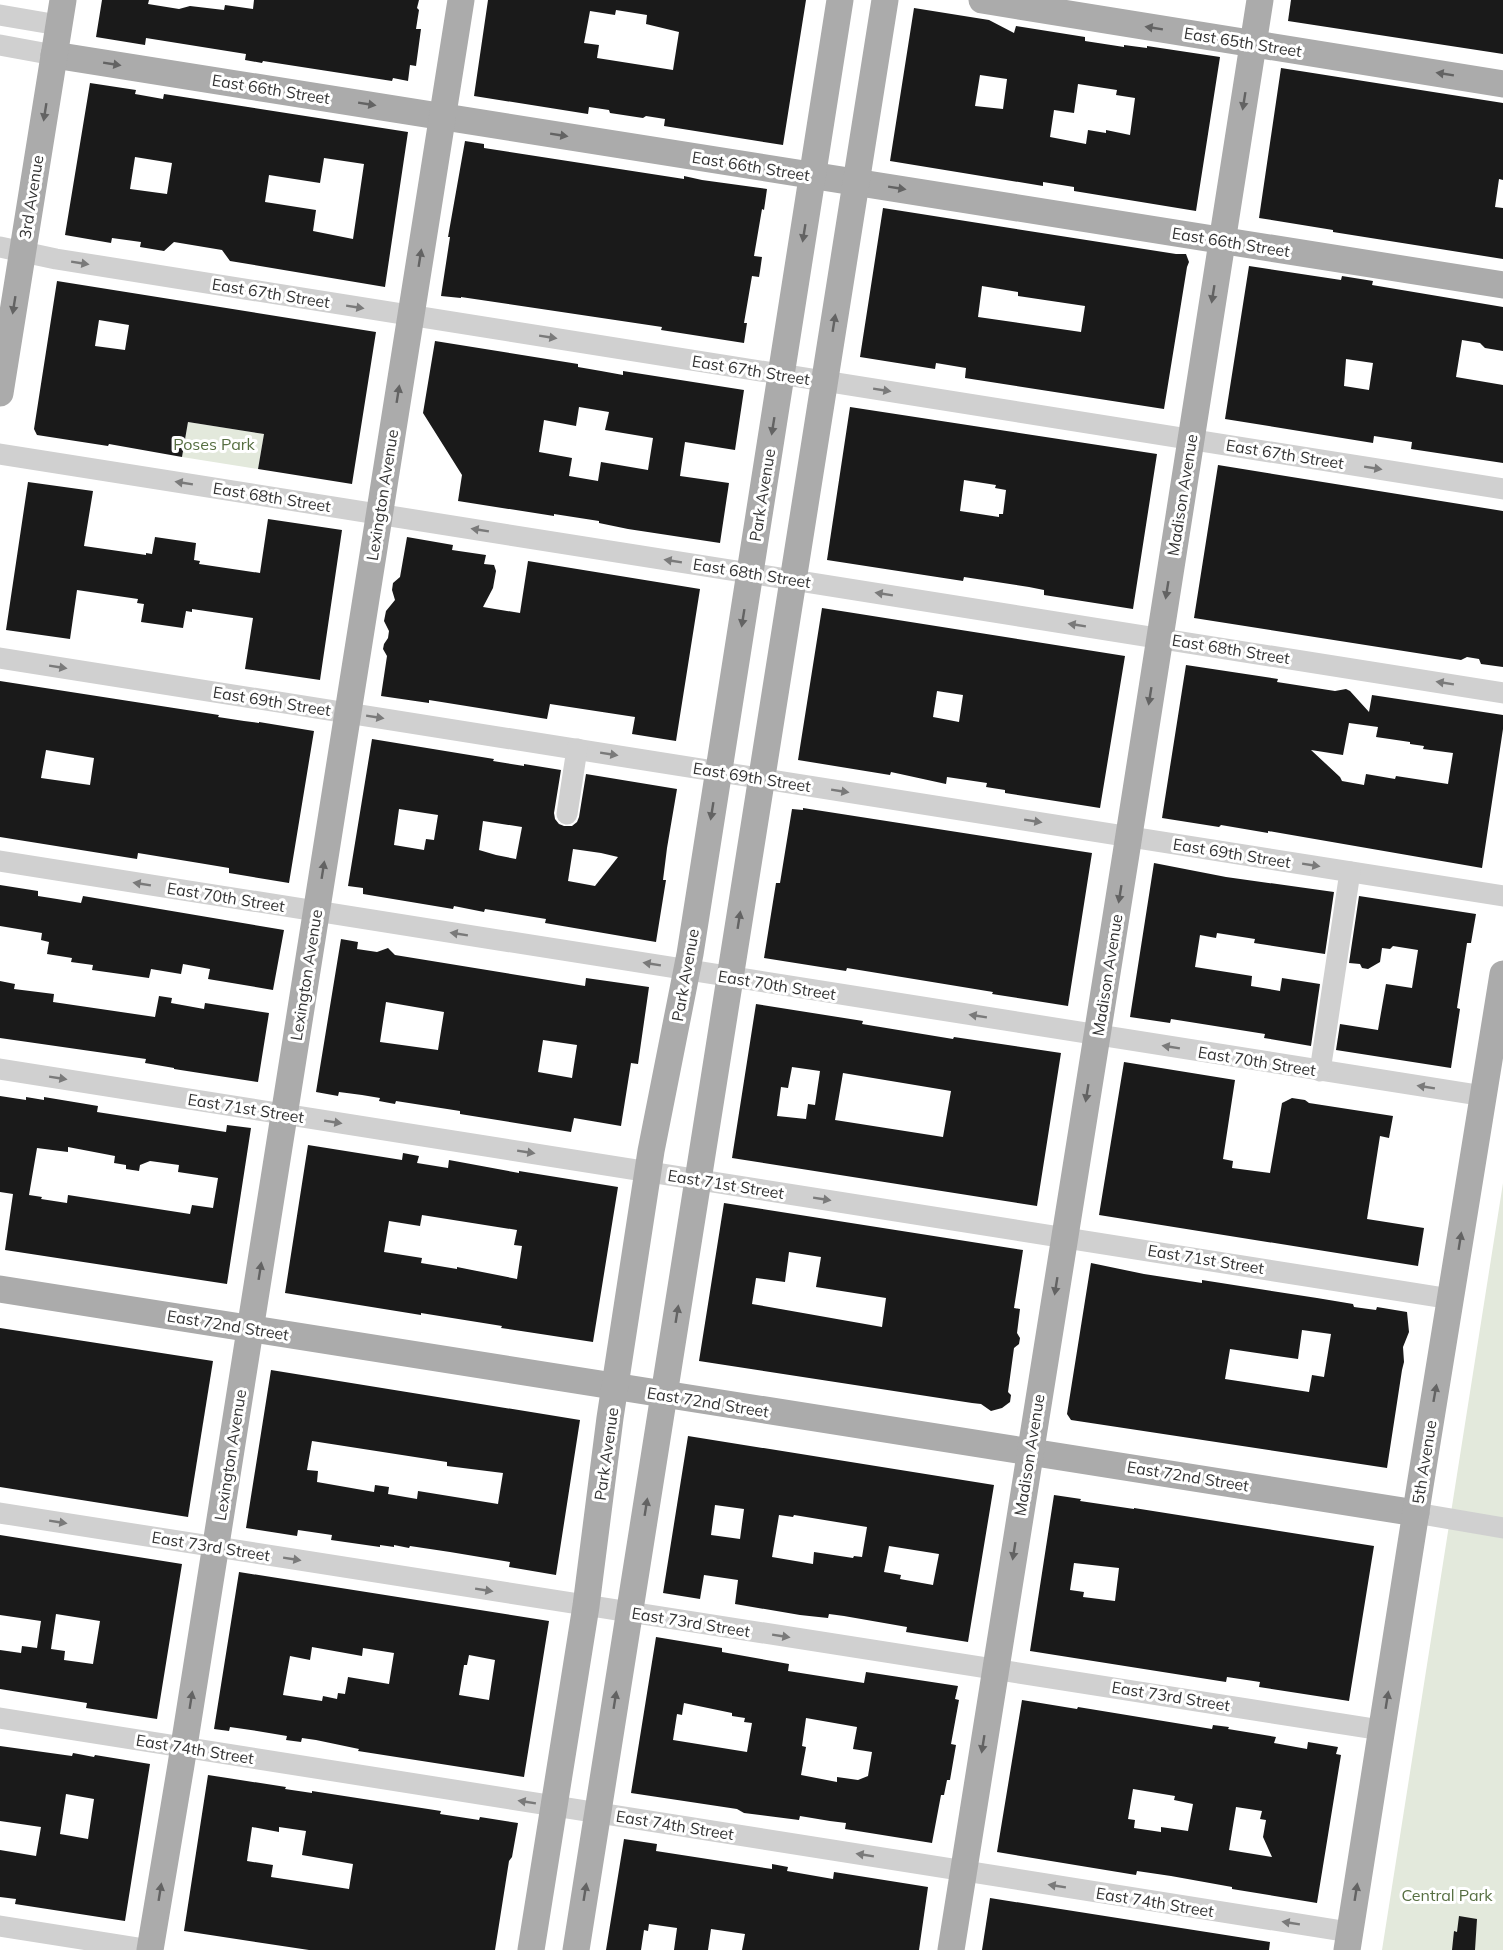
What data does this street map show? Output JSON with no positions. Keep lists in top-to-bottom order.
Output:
{
  "streets": {
    "main road": [
      "East 65th Street",
      "East 66th Street",
      "3rd Avenue",
      "Lexington Avenue",
      "Park Avenue",
      "Madison Avenue",
      "East 72nd Street",
      "5th Avenue"
    ],
    "street": [
      "East 67th Street",
      "East 68th Street",
      "East 69th Street",
      "East 70th Street",
      "East 71st Street",
      "East 73rd Street",
      "East 74th Street"
    ]
  },
  "crossings": [
    ["East 65th Street", "Madison Avenue"],
    ["East 66th Street", "3rd Avenue"],
    ["East 66th Street", "Lexington Avenue"],
    ["East 66th Street", "Park Avenue"],
    ["East 66th Street", "Madison Avenue"],
    ["3rd Avenue", "East 67th Street"],
    ["East 67th Street", "Lexington Avenue"],
    ["East 67th Street", "Park Avenue"],
    ["East 67th Street", "Madison Avenue"],
    ["Lexington Avenue", "East 68th Street"],
    ["Lexington Avenue", "East 69th Street"],
    ["Lexington Avenue", "East 70th Street"],
    ["Lexington Avenue", "East 71st Street"],
    ["Lexington Avenue", "East 72nd Street"],
    ["Lexington Avenue", "East 73rd Street"],
    ["Lexington Avenue", "East 74th Street"],
    ["Park Avenue", "East 68th Street"],
    ["Park Avenue", "East 69th Street"],
    ["Park Avenue", "East 70th Street"],
    ["Park Avenue", "East 71st Street"],
    ["Park Avenue", "East 72nd Street"],
    ["Park Avenue", "East 73rd Street"],
    ["Park Avenue", "East 74th Street"],
    ["Madison Avenue", "East 68th Street"],
    ["Madison Avenue", "East 69th Street"],
    ["Madison Avenue", "East 70th Street"],
    ["Madison Avenue", "East 71st Street"],
    ["Madison Avenue", "East 72nd Street"],
    ["Madison Avenue", "East 73rd Street"],
    ["Madison Avenue", "East 74th Street"],
    ["East 70th Street", "5th Avenue"],
    ["East 71st Street", "5th Avenue"],
    ["East 72nd Street", "5th Avenue"],
    ["5th Avenue", "East 73rd Street"],
    ["5th Avenue", "East 74th Street"]
  ],
  "one_way": [
    "East 65th Street",
    "East 66th Street",
    "3rd Avenue",
    "East 67th Street",
    "Lexington Avenue",
    "Madison Avenue",
    "East 68th Street",
    "East 69th Street",
    "East 70th Street",
    "East 71st Street",
    "5th Avenue",
    "East 73rd Street",
    "East 74th Street"
  ],
  "parks": ["Poses Park", "Central Park"]
}
